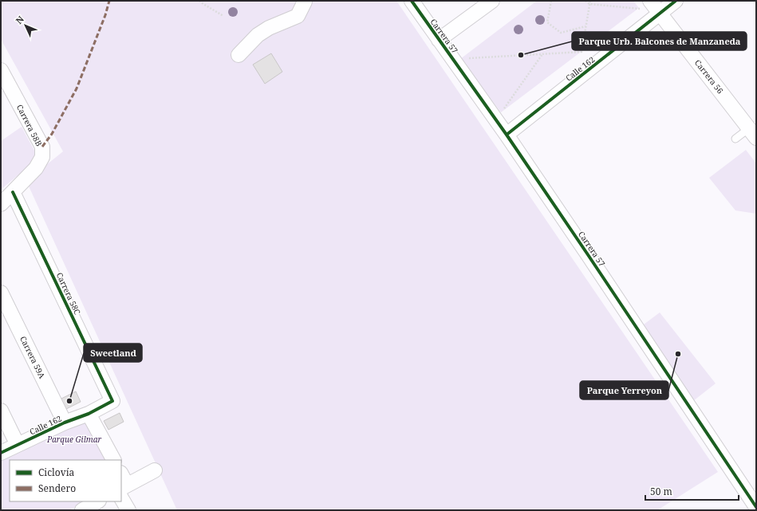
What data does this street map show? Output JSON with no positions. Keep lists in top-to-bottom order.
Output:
{
  "streets": {
    "street": [
      "Carrera 57",
      "Calle 162",
      "Carrera 56",
      "Carrera 58B",
      "Carrera 58C",
      "Carrera 59A"
    ]
  },
  "crossings": [
    ["Carrera 57", "Calle 162"],
    ["Calle 162", "Carrera 56"],
    ["Calle 162", "Carrera 58C"],
    ["Calle 162", "Carrera 59A"],
    ["Carrera 58B", "Carrera 58C"]
  ],
  "parks": ["Parque Gilmar"],
  "places": ["Parque Urb. Balcones de Manzaneda", "Parque Yerreyon", "Sweetland"],
  "legend": ["Ciclovía", "Sendero"],
  "scale_bar": "50 m",
  "north": "top left"
}
